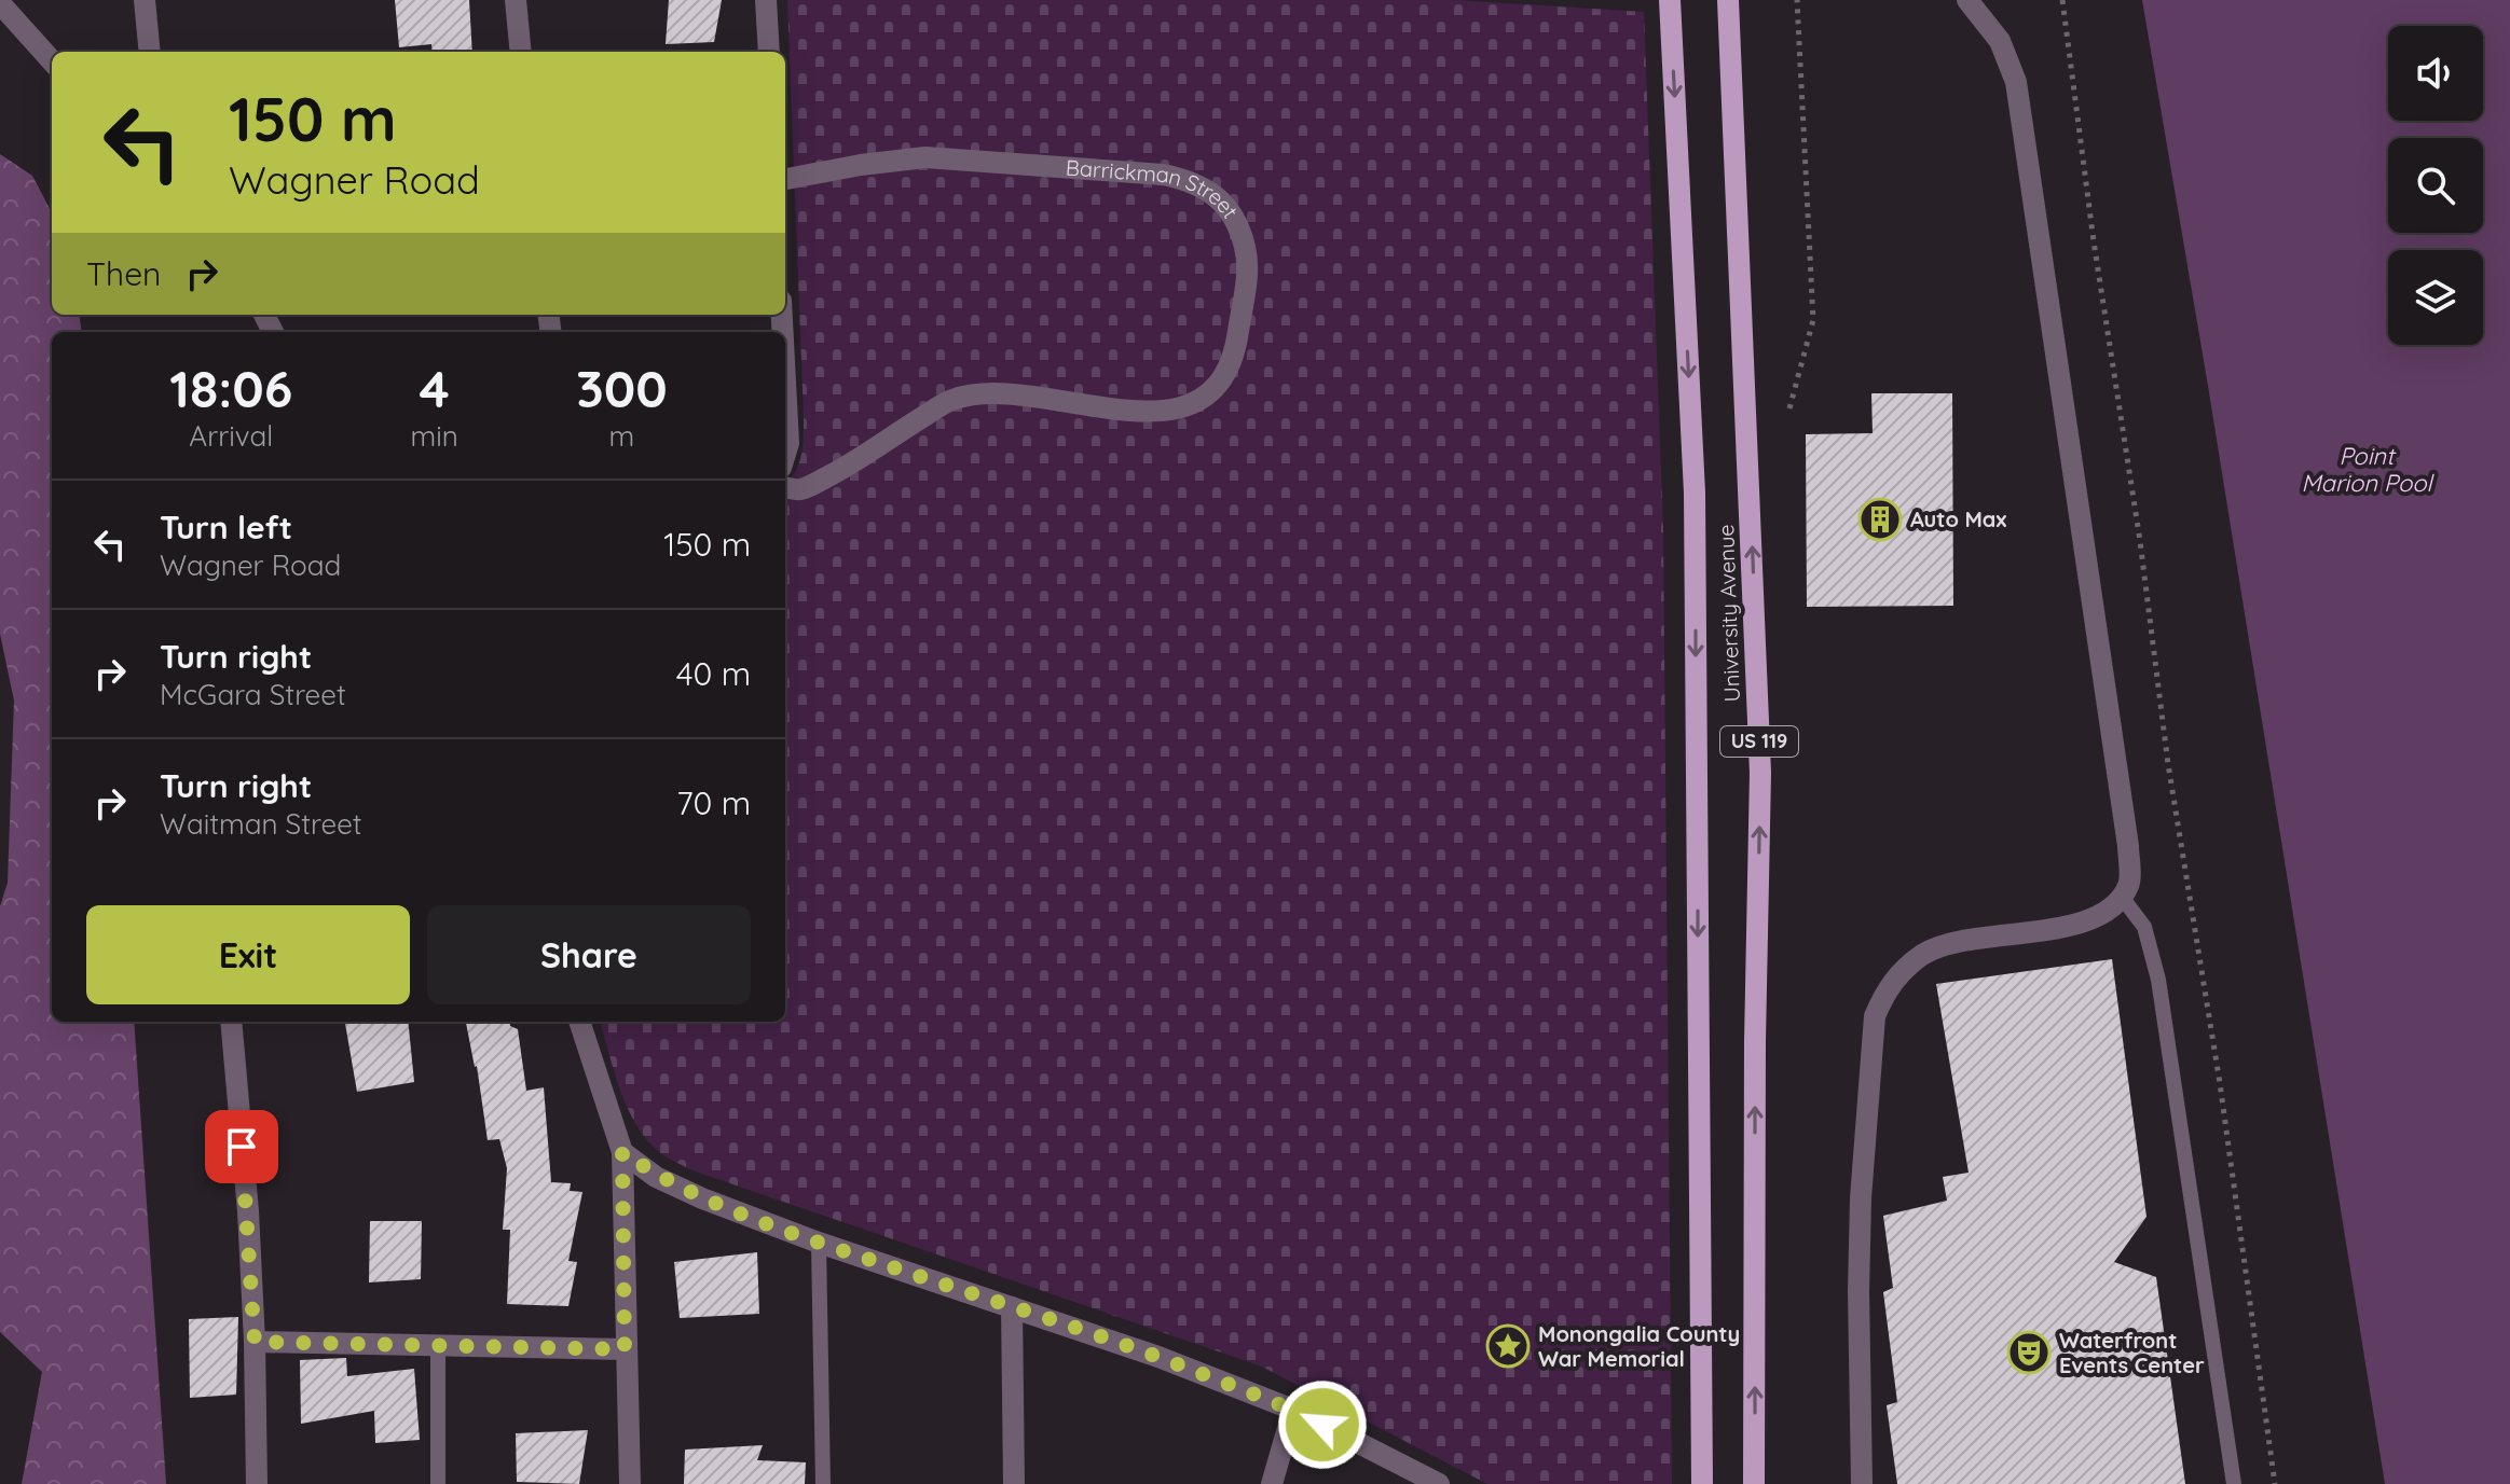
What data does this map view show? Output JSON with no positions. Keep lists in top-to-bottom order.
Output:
{
  "streets": {
    "main road": ["University Avenue", "US 119"],
    "street": ["Barrickman Street"]
  },
  "water": ["Point Marion Pool"],
  "places": {
    "building": ["Auto Max"],
    "place": ["Monongalia County War Memorial"],
    "theatre": ["Waterfront Events Center"]
  },
  "page": {
    "turn": ["150 m", "Wagner Road"],
    "then": "Then",
    "eta": [
      "18:06",
      "Arrival",
      "4",
      "min",
      "300",
      "m"
    ],
    "list": [
      {
        "name": "Turn left",
        "note": "Wagner Road",
        "value": "150 m"
      },
      {
        "name": "Turn right",
        "note": "McGara Street",
        "value": "40 m"
      },
      {
        "name": "Turn right",
        "note": "Waitman Street",
        "value": "70 m"
      }
    ],
    "buttons": ["Exit", "Share"]
  }
}
